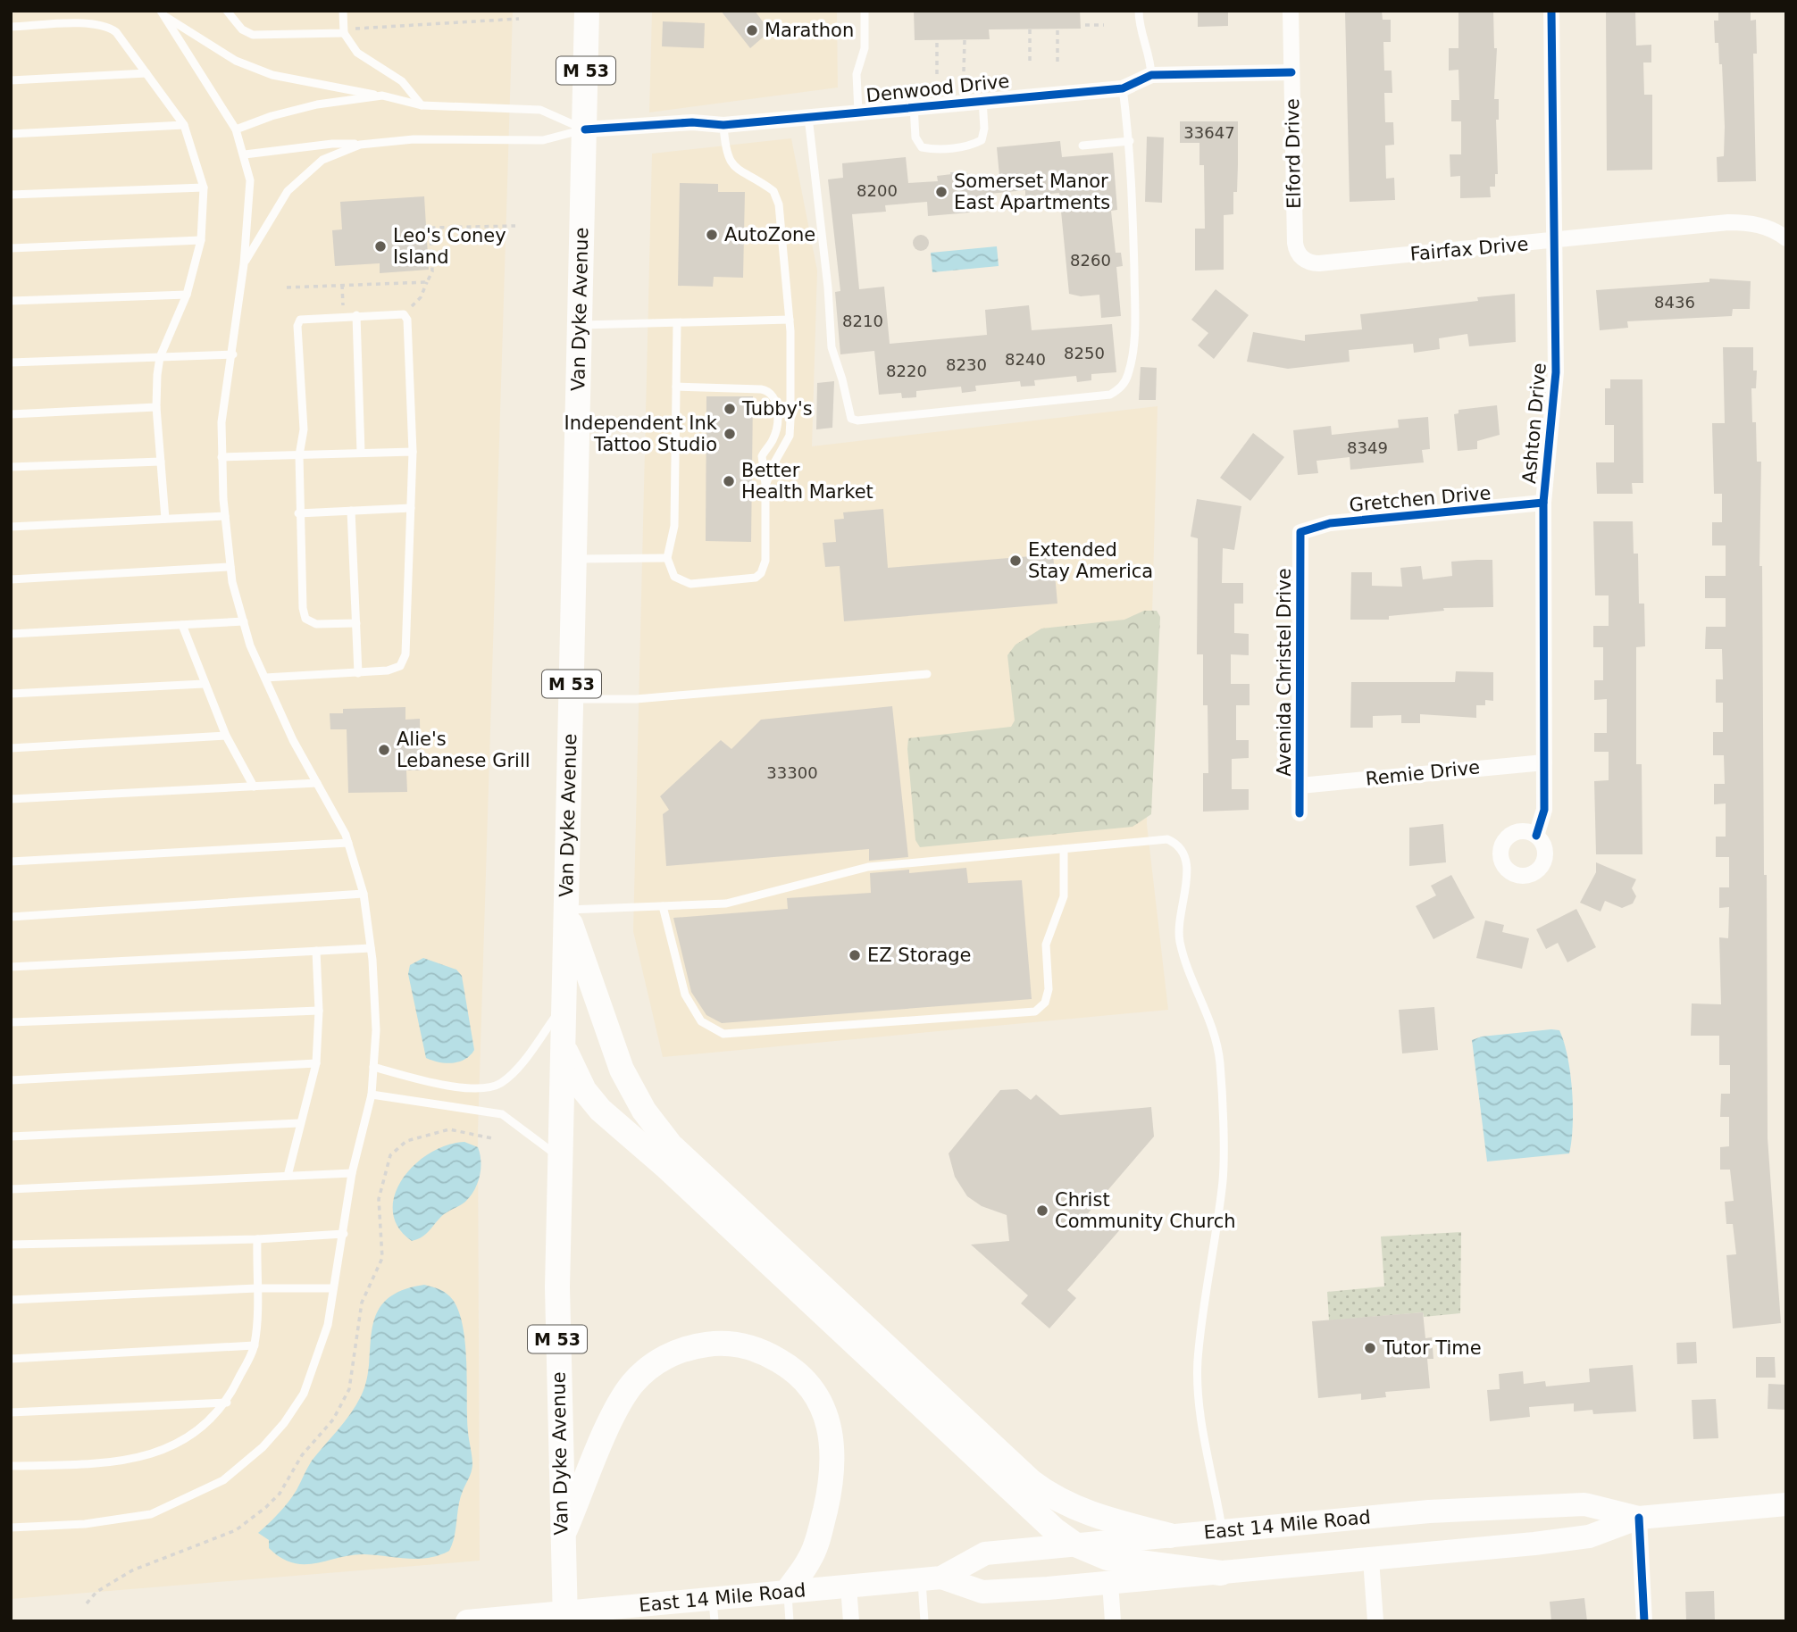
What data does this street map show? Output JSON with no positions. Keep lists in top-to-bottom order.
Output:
{
  "streets": {
    "main road": ["M 53", "Van Dyke Avenue", "East 14 Mile Road"],
    "street": [
      "Denwood Drive",
      "Elford Drive",
      "Fairfax Drive",
      "Ashton Drive",
      "Gretchen Drive",
      "Avenida Christel Drive",
      "Remie Drive"
    ]
  },
  "crossings": [
    ["Denwood Drive", "Elford Drive"],
    ["Denwood Drive", "Van Dyke Avenue"],
    ["Elford Drive", "Fairfax Drive"],
    ["Fairfax Drive", "Ashton Drive"],
    ["Van Dyke Avenue", "East 14 Mile Road"],
    ["Ashton Drive", "Gretchen Drive"],
    ["Ashton Drive", "Remie Drive"],
    ["Gretchen Drive", "Avenida Christel Drive"],
    ["Avenida Christel Drive", "Remie Drive"]
  ],
  "places": [
    "Marathon",
    "Somerset Manor East Apartments",
    "AutoZone",
    "Leo's Coney Island",
    "Tubby's",
    "Independent Ink Tattoo Studio",
    "Better Health Market",
    "Extended Stay America",
    "Alie's Lebanese Grill",
    "EZ Storage",
    "Christ Community Church",
    "Tutor Time"
  ],
  "house_numbers": [
    "33647",
    "8200",
    "8260",
    "8436",
    "8210",
    "8250",
    "8240",
    "8230",
    "8220",
    "8349",
    "33300"
  ]
}
